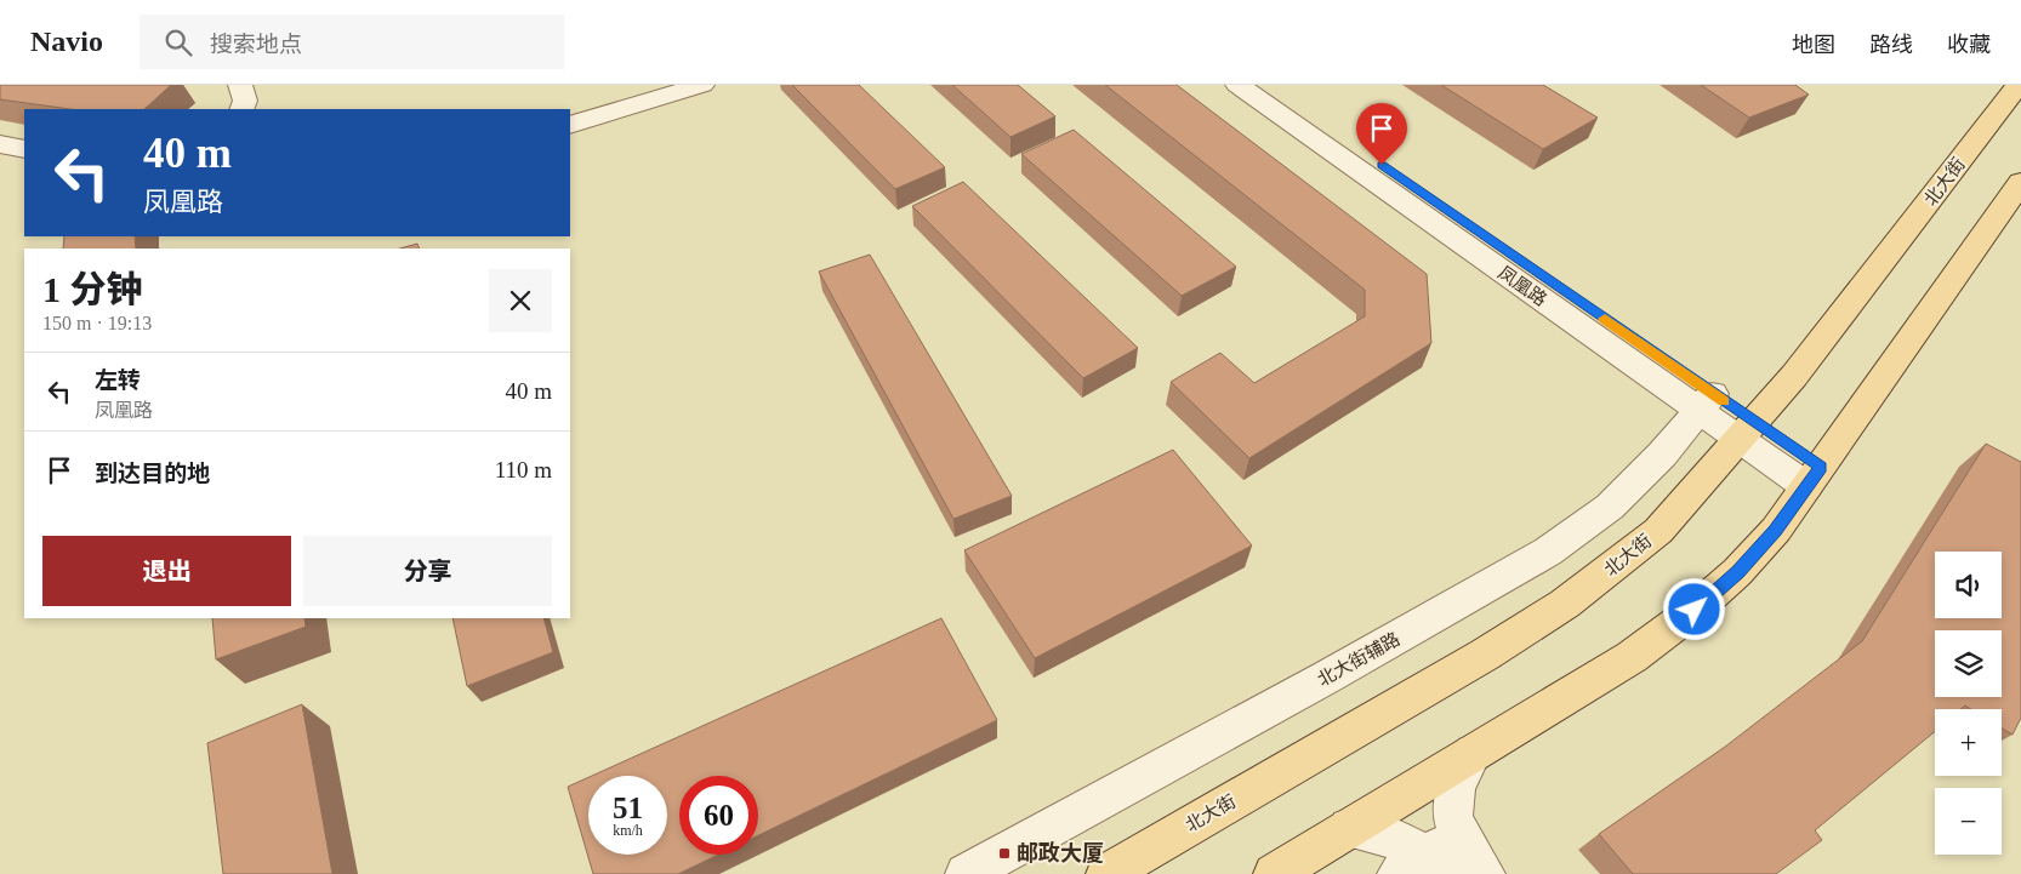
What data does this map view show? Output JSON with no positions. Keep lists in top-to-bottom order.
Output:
{
  "streets": {
    "main road": ["北大街"],
    "street": ["凤凰路", "北大街辅路"]
  },
  "crossings": [
    ["北大街", "凤凰路"],
    ["凤凰路", "北大街辅路"]
  ],
  "places": {
    "transit": ["邮政大厦"]
  },
  "page": {
    "header": "Navio",
    "search": "搜索地点",
    "nav": ["地图", "路线", "收藏"],
    "turn": ["40 m", "凤凰路"],
    "heading": ["1 分钟", "150 m · 19:13"],
    "list": [
      {
        "name": "左转",
        "note": "凤凰路",
        "value": "40 m"
      },
      {
        "name": "到达目的地",
        "value": "110 m"
      }
    ],
    "buttons": ["退出", "分享"],
    "map_buttons": ["+", "−"],
    "speed": "51 km/h",
    "limit": "60"
  }
}
